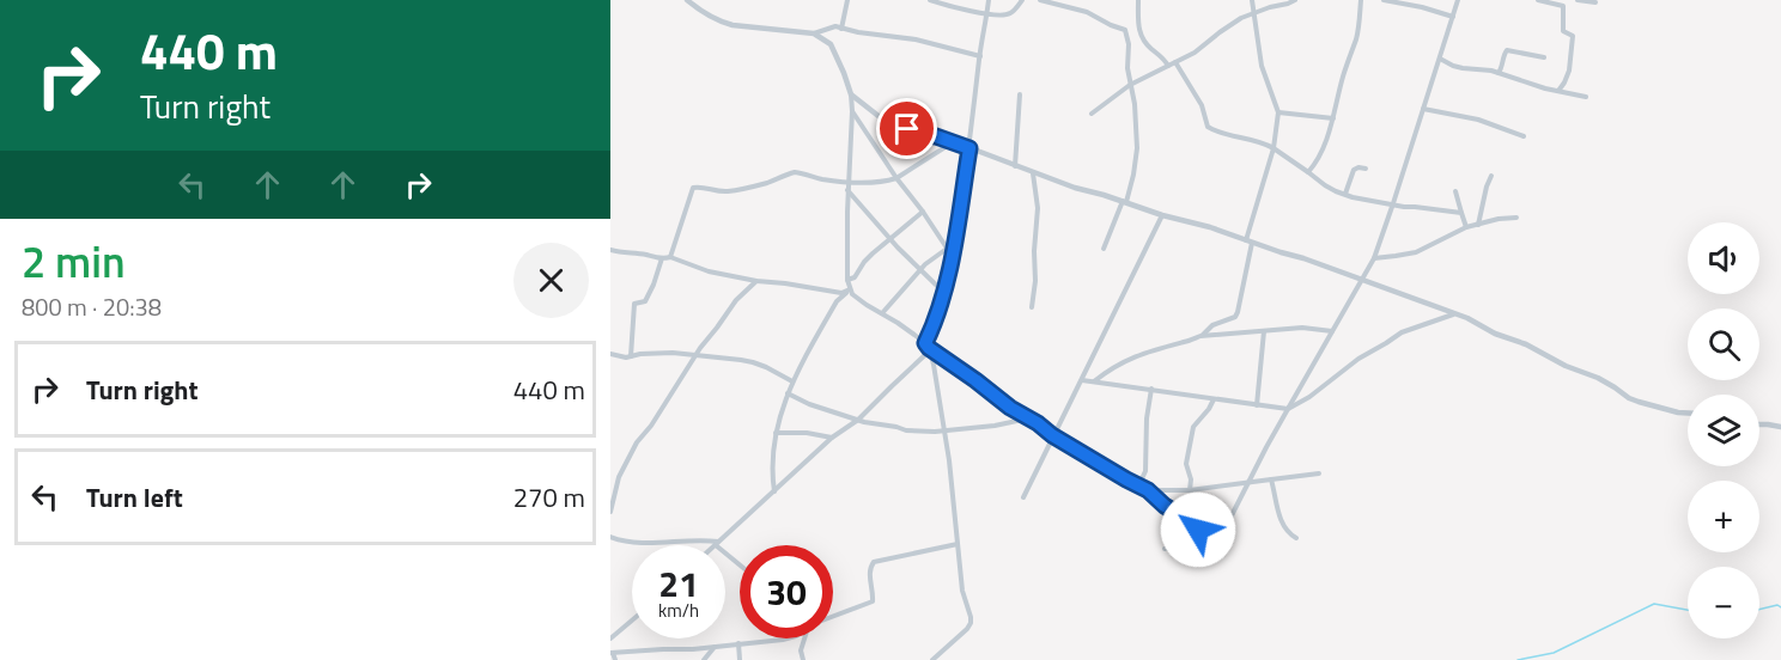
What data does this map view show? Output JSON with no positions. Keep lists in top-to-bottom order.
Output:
{
  "page": {
    "turn": ["440 m", "Turn right"],
    "heading": ["2 min", "800 m · 20:38"],
    "map_buttons": ["+", "−"],
    "list": [
      {
        "name": "Turn right",
        "value": "440 m"
      },
      {
        "name": "Turn left",
        "value": "270 m"
      }
    ],
    "speed": "21 km/h",
    "limit": "30"
  }
}
